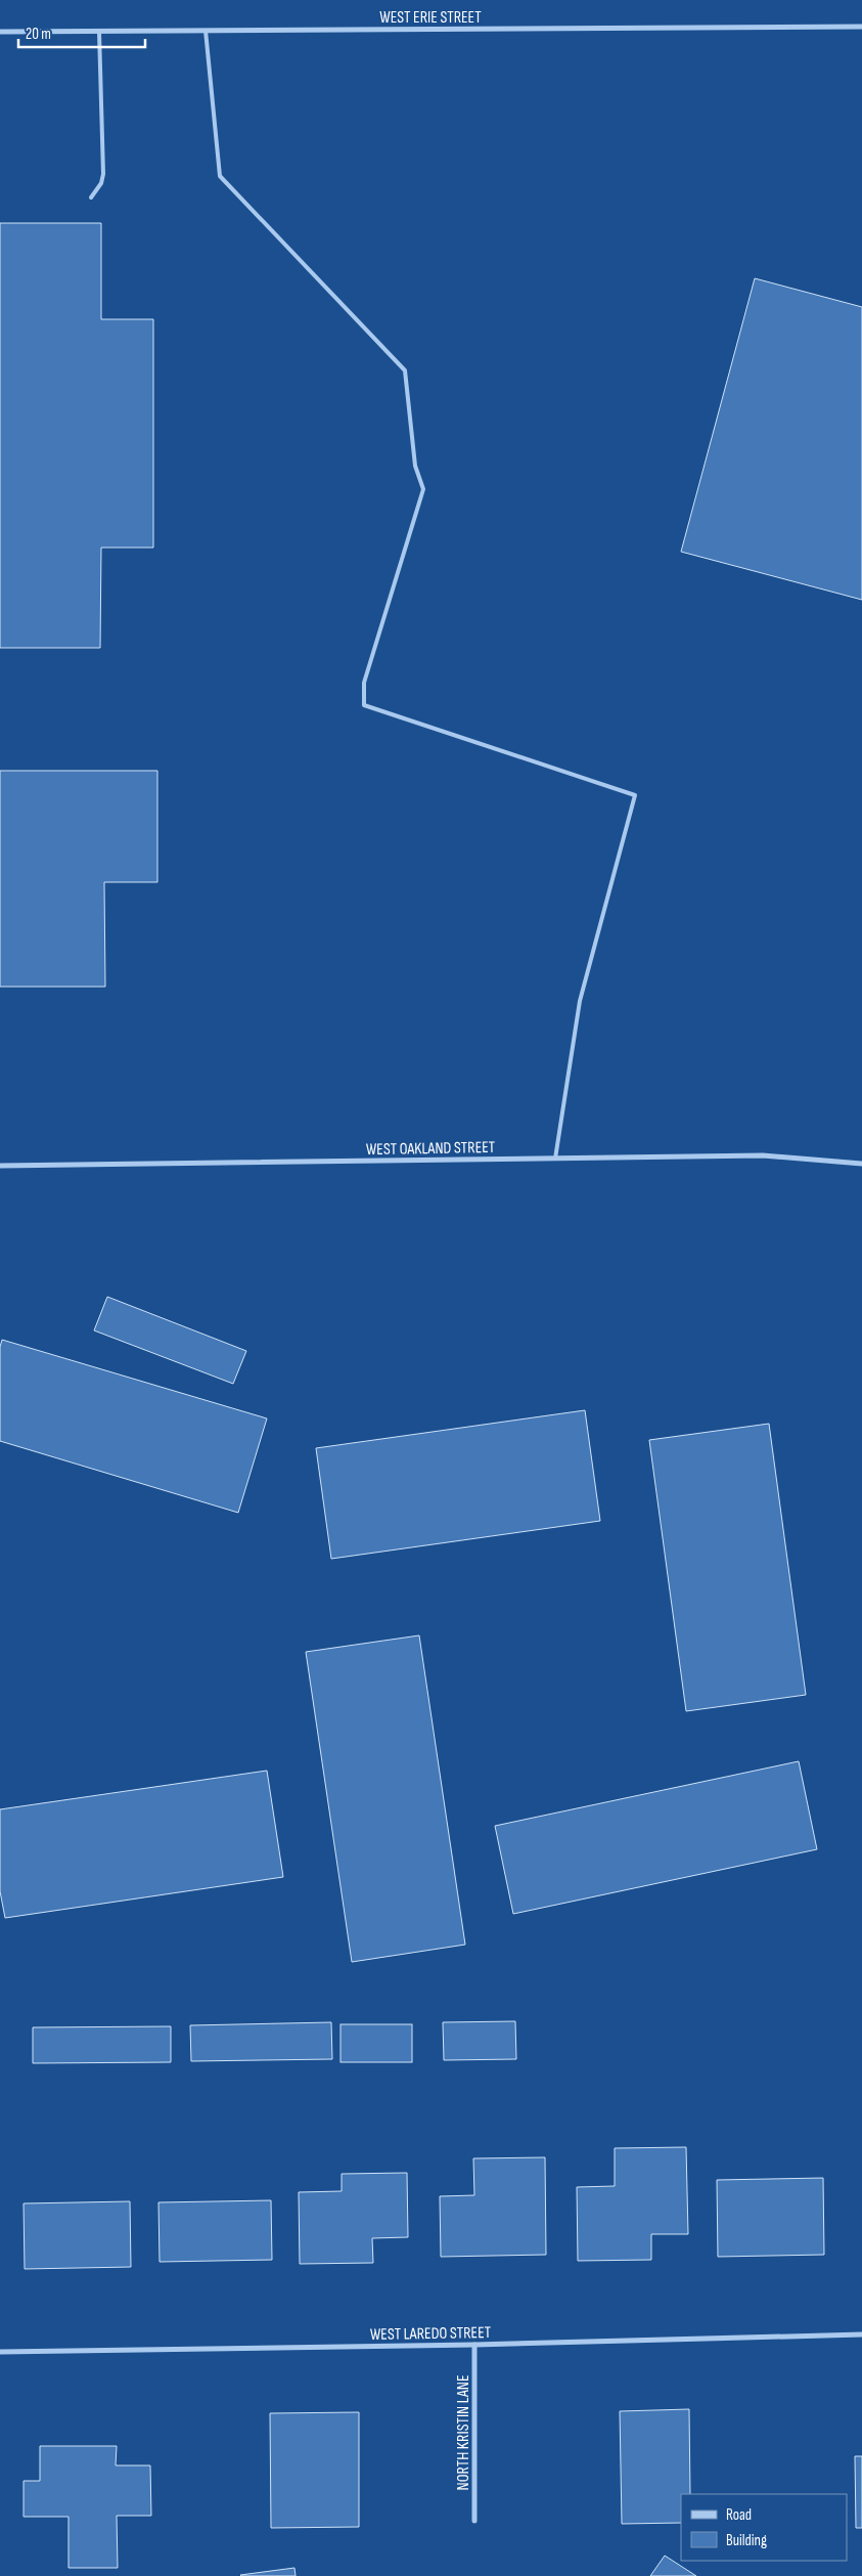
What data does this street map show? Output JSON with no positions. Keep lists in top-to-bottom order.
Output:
{
  "streets": {
    "street": [
      "WEST ERIE STREET",
      "WEST OAKLAND STREET",
      "WEST LAREDO STREET",
      "NORTH KRISTIN LANE"
    ]
  },
  "crossings": [
    ["WEST LAREDO STREET", "NORTH KRISTIN LANE"]
  ],
  "legend": ["Road", "Building"],
  "scale_bar": "20 m"
}
